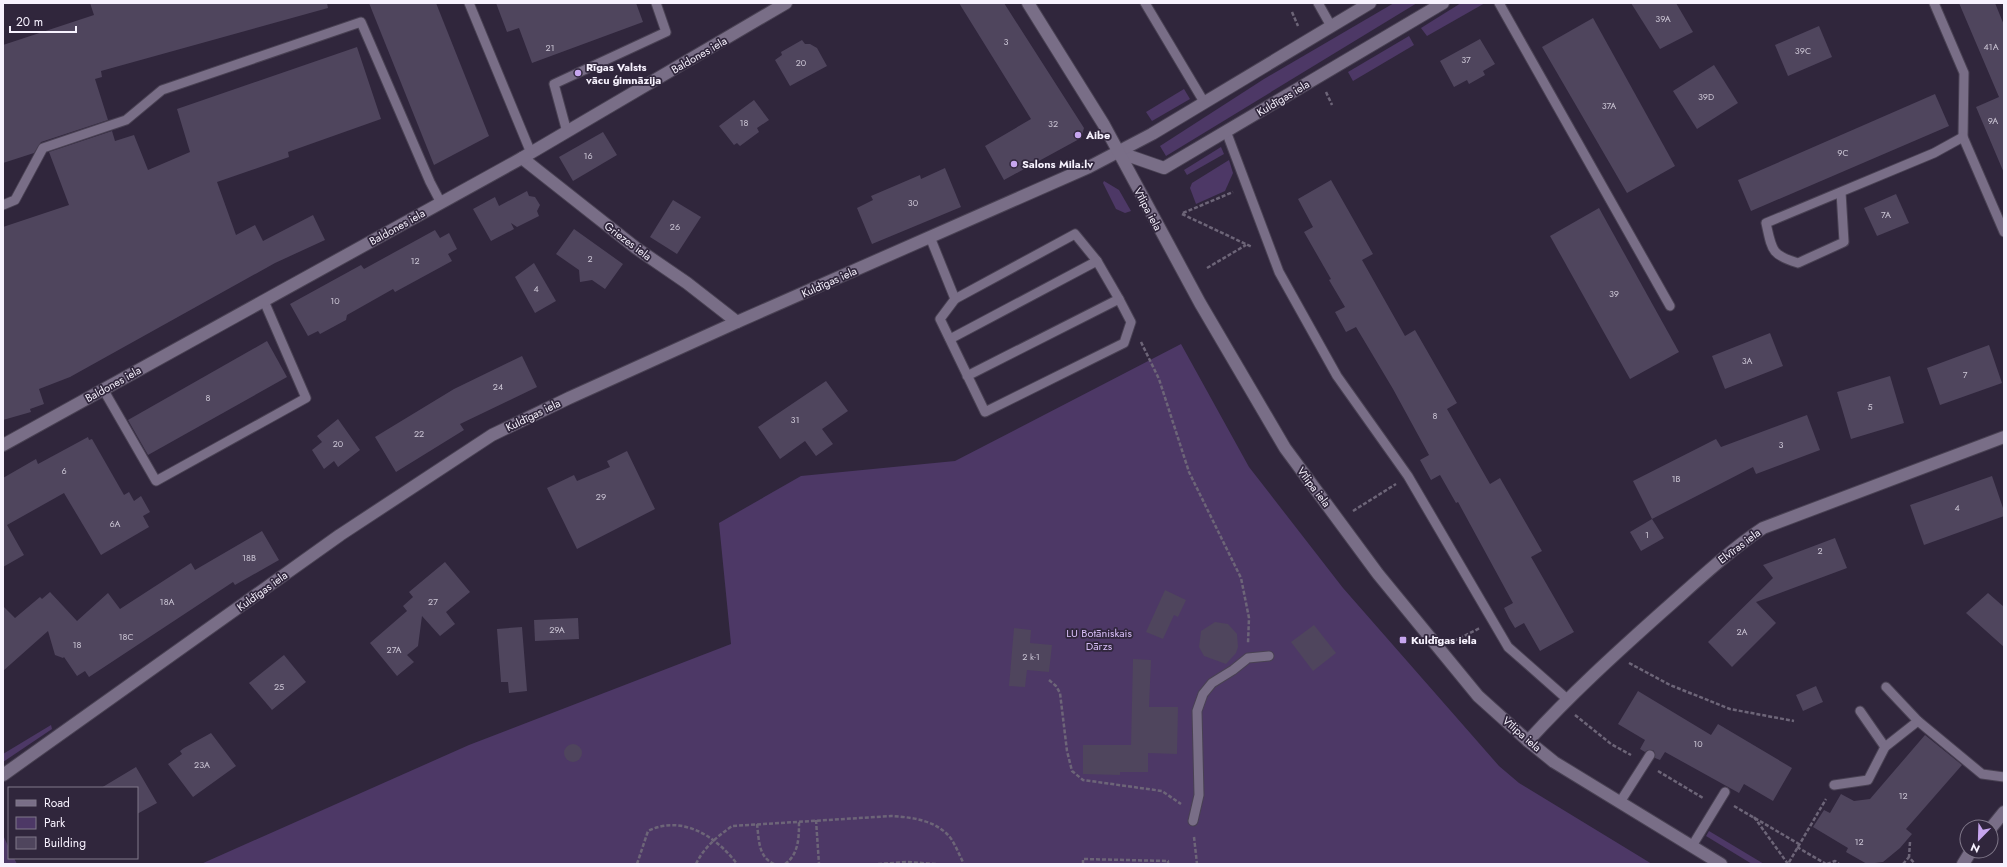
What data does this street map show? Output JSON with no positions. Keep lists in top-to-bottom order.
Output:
{
  "streets": {
    "street": [
      "Baldones iela",
      "Kuldīgas iela",
      "Vīlipa iela",
      "Griezes iela",
      "Elvīras iela"
    ]
  },
  "crossings": [
    ["Baldones iela", "Griezes iela"],
    ["Kuldīgas iela", "Vīlipa iela"],
    ["Kuldīgas iela", "Griezes iela"],
    ["Vīlipa iela", "Elvīras iela"]
  ],
  "parks": ["LU Botāniskais Dārzs"],
  "places": {
    "other": ["Rīgas Valsts vācu ģimnāzija", "Aibe", "Salons Mila.lv"],
    "transit": ["Kuldīgas iela"]
  },
  "house_numbers": [
    "39A",
    "3",
    "41A",
    "21",
    "39C",
    "37",
    "20",
    "39D",
    "37A",
    "9A",
    "18",
    "32",
    "9C",
    "16",
    "30",
    "7A",
    "26",
    "2",
    "12",
    "4",
    "39",
    "10",
    "3A",
    "7",
    "24",
    "8",
    "5",
    "8",
    "31",
    "22",
    "20",
    "3",
    "6",
    "1B",
    "29",
    "4",
    "6A",
    "1",
    "2",
    "18B",
    "18A",
    "27",
    "29A",
    "2A",
    "18C",
    "18",
    "27A",
    "2 k-1",
    "25",
    "10",
    "23A",
    "12",
    "12"
  ],
  "legend": ["Road", "Park", "Building"],
  "scale_bar": "20 m",
  "north": "bottom left"
}
